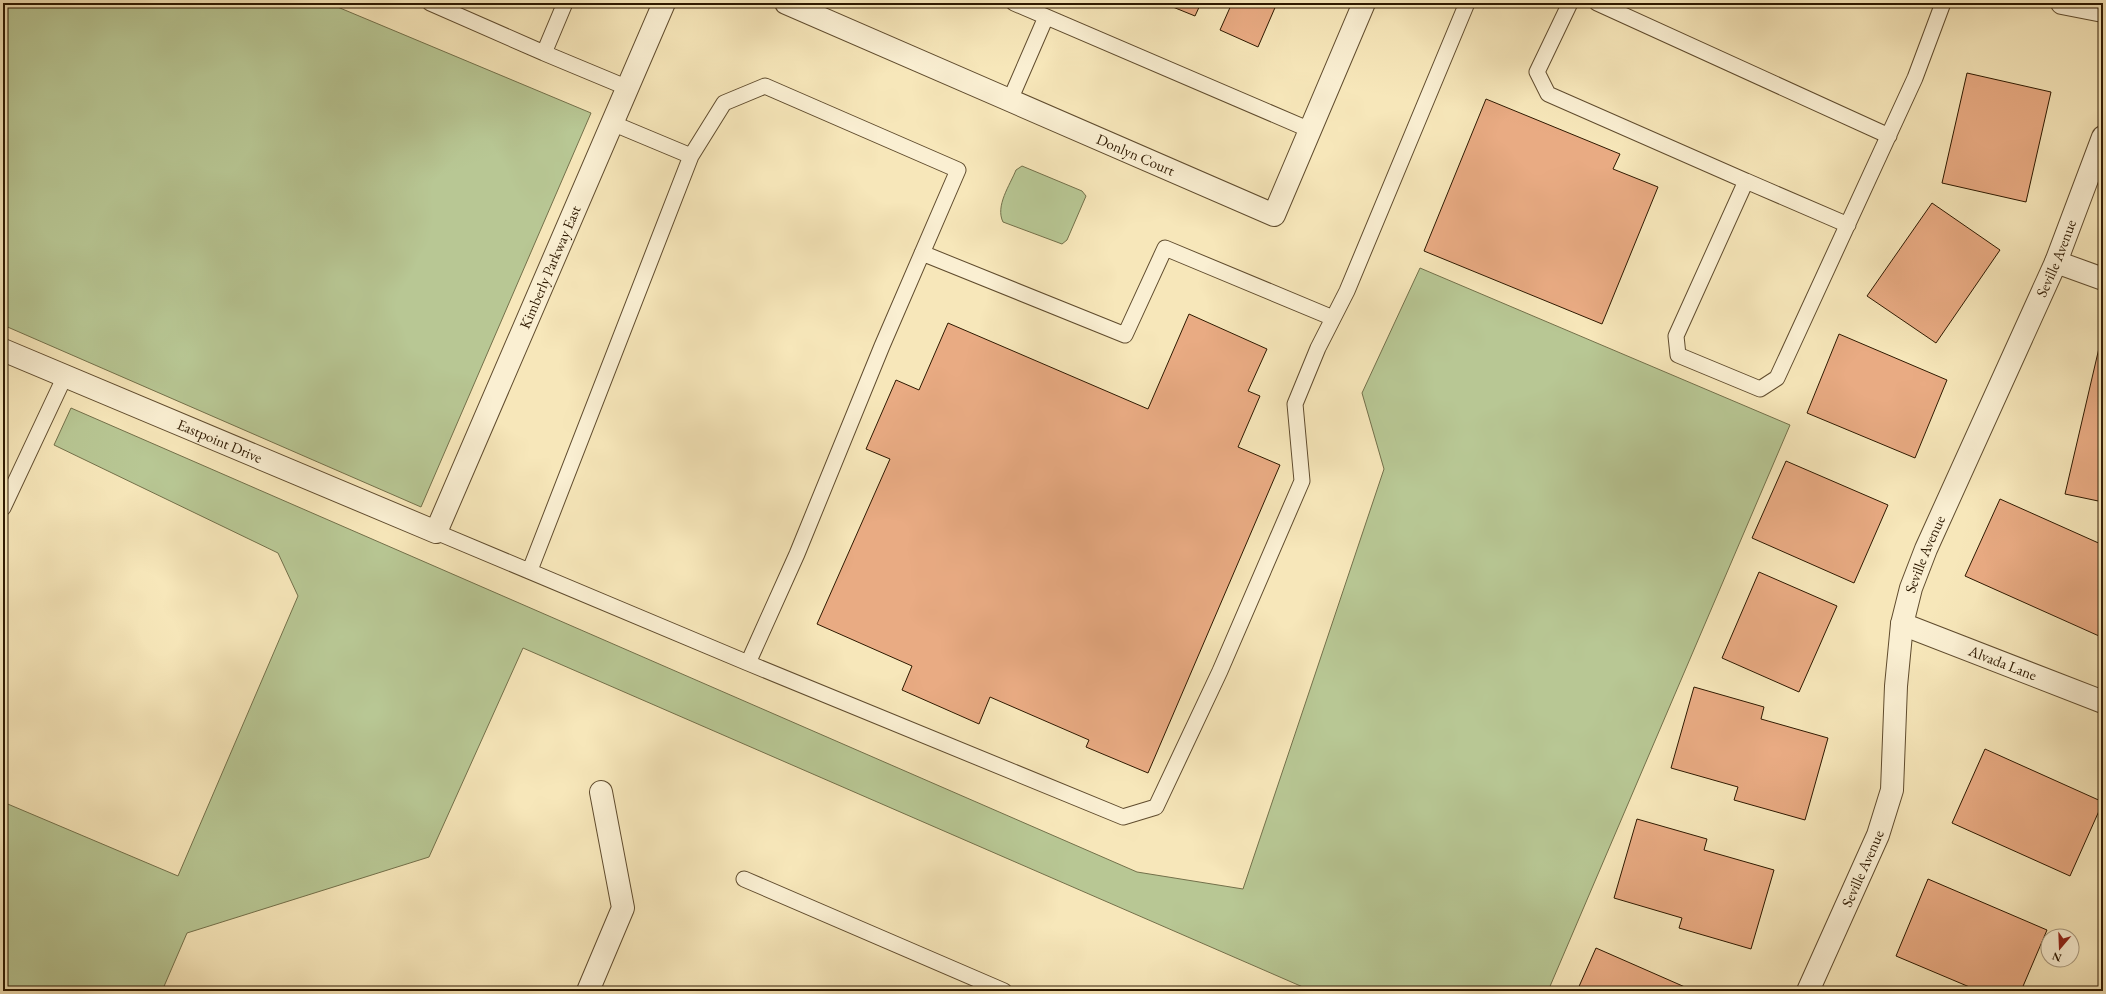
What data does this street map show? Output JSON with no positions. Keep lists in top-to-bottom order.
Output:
{
  "streets": {
    "street": [
      "Donlyn Court",
      "Seville Avenue",
      "Kimberly Parkway East",
      "Eastpoint Drive",
      "Alvada Lane"
    ]
  },
  "crossings": [
    ["Seville Avenue", "Alvada Lane"],
    ["Kimberly Parkway East", "Eastpoint Drive"]
  ],
  "north": "bottom"
}
